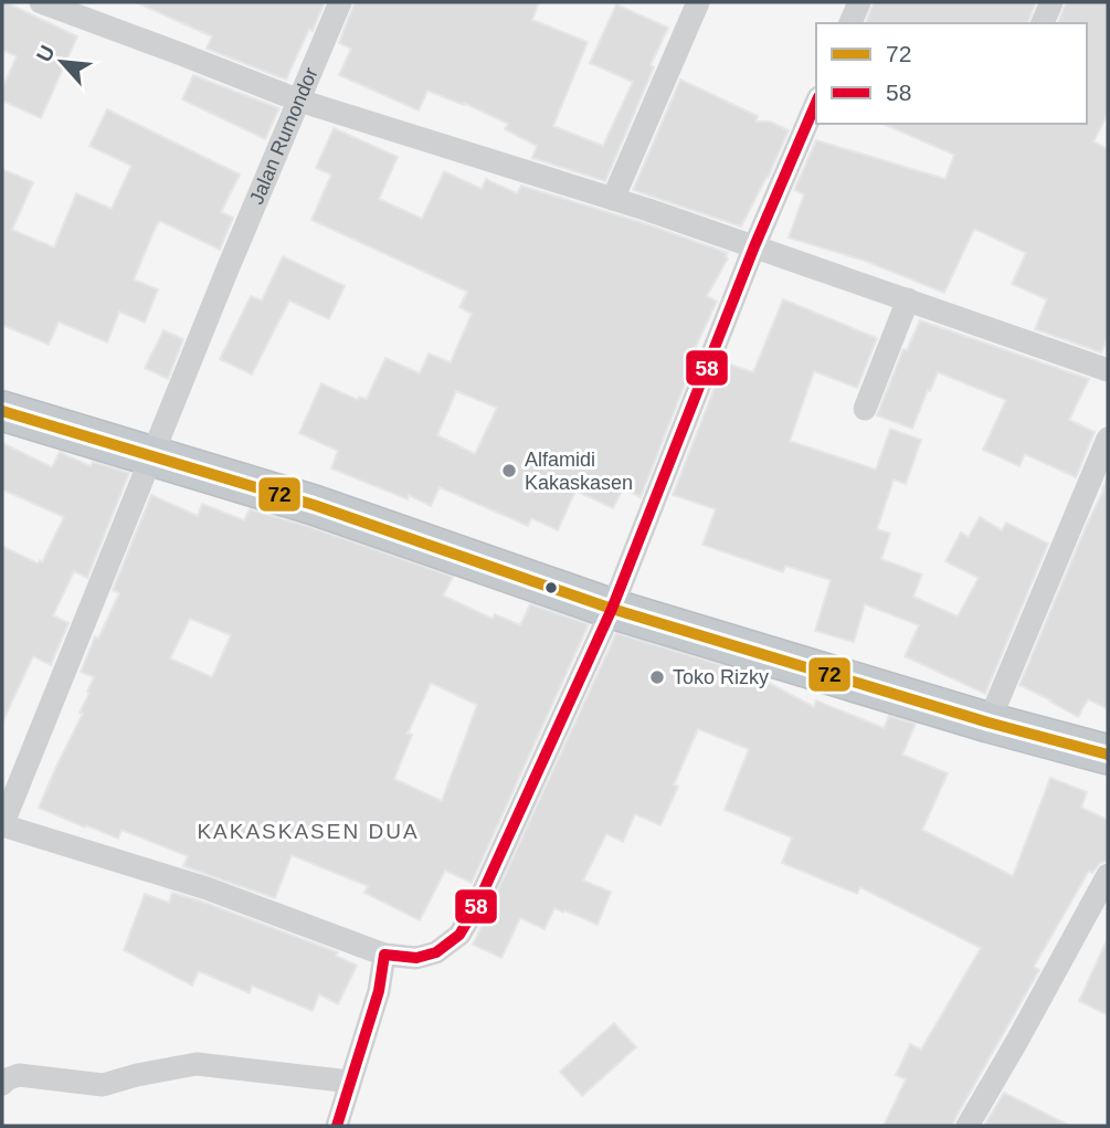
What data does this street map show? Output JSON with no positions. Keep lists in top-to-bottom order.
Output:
{
  "streets": {
    "street": ["Jalan Rumondor"]
  },
  "districts": ["KAKASKASEN DUA"],
  "places": ["Alfamidi Kakaskasen", "Toko Rizky"],
  "lines": ["transit line 58", "transit line 72"],
  "legend": ["72", "58"],
  "north": "top left"
}
